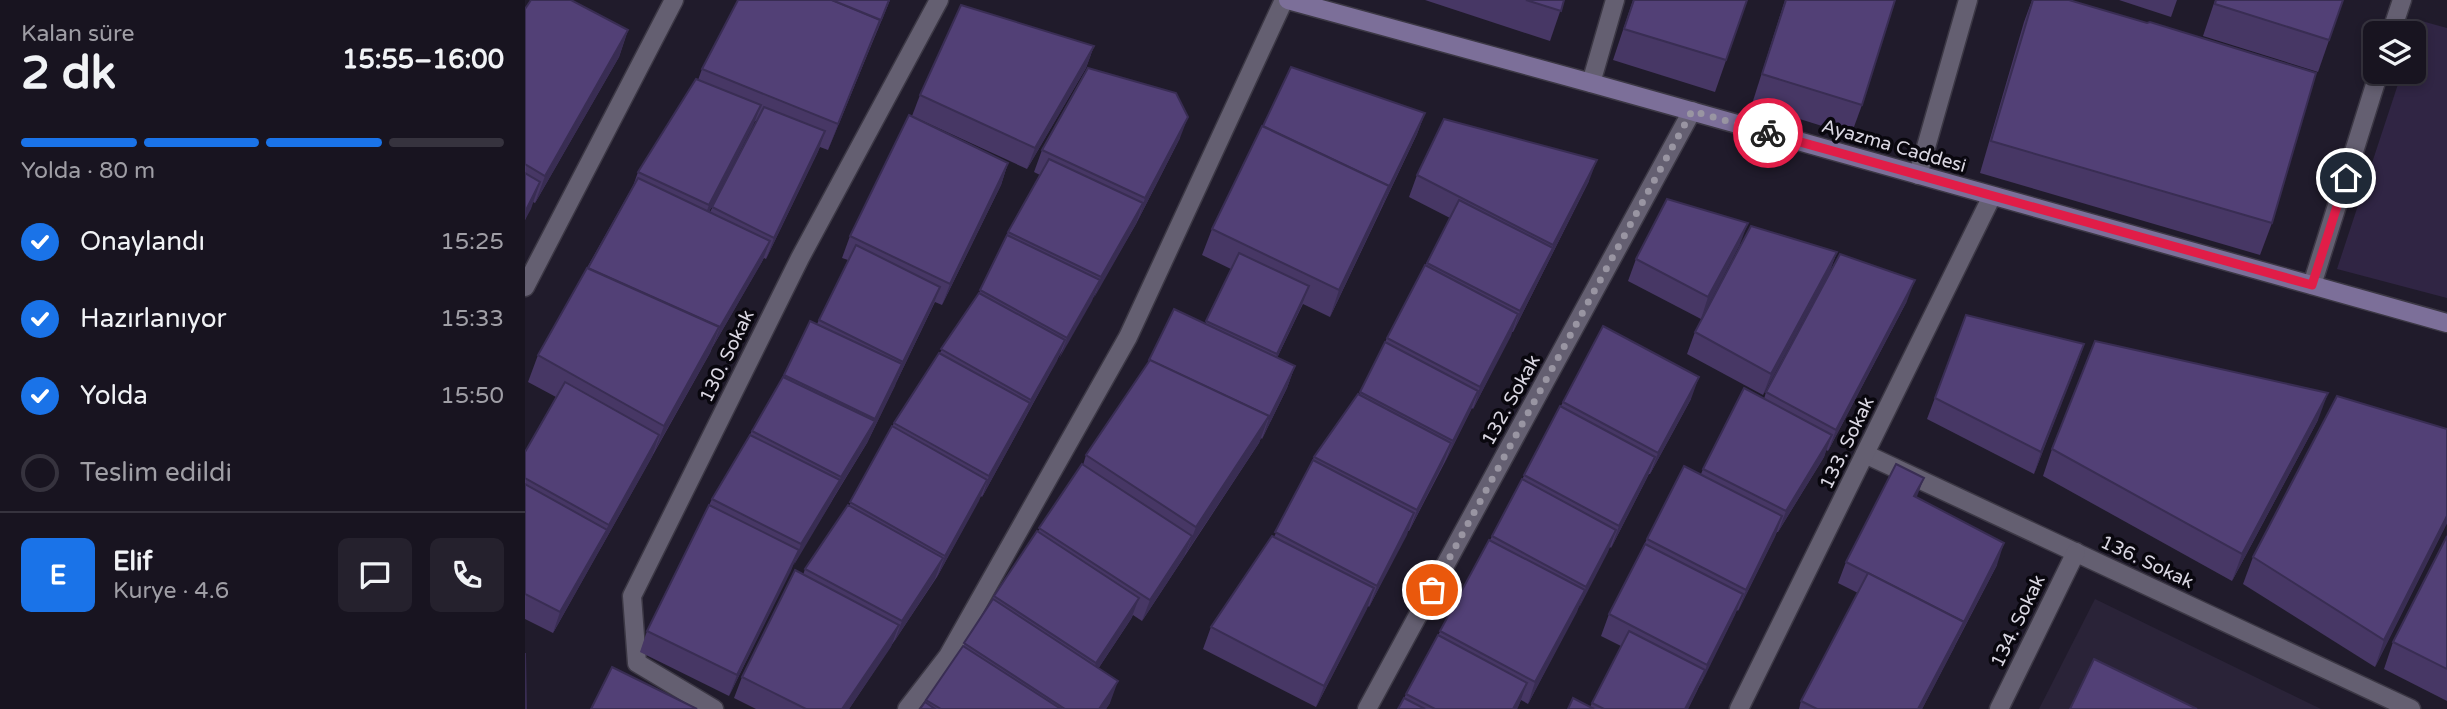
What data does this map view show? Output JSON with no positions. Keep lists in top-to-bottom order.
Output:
{
  "streets": {
    "street": [
      "Ayazma Caddesi",
      "130. Sokak",
      "132. Sokak",
      "133. Sokak",
      "136. Sokak",
      "134. Sokak"
    ]
  },
  "crossings": [
    ["Ayazma Caddesi", "132. Sokak"],
    ["Ayazma Caddesi", "133. Sokak"],
    ["133. Sokak", "136. Sokak"],
    ["136. Sokak", "134. Sokak"]
  ],
  "page": {
    "heading": ["2 dk", "Kalan süre", "15:55–16:00"],
    "panel": ["Elif", "Kurye · 4.6"],
    "bar": "Yolda · 80 m",
    "list": [
      ["Onaylandı", "15:25"],
      ["Hazırlanıyor", "15:33"],
      ["Yolda", "15:50"],
      "Teslim edildi"
    ],
    "round": "E"
  }
}
